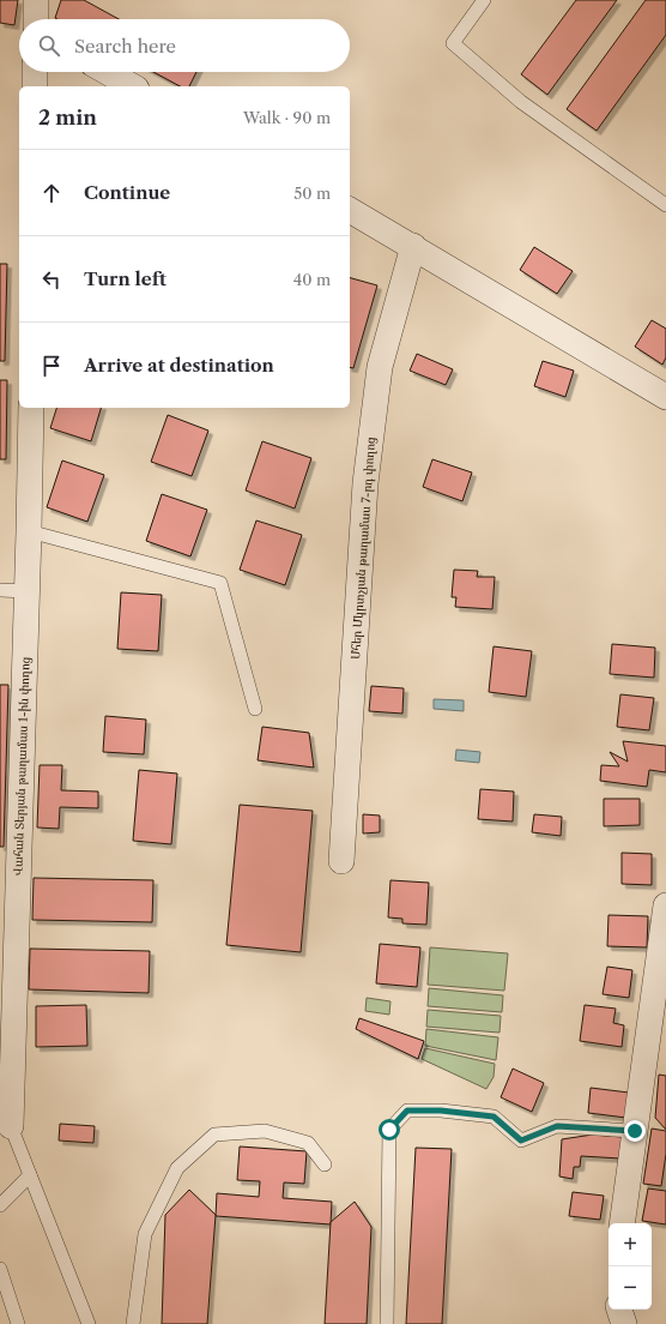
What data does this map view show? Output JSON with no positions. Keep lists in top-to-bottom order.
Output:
{
  "streets": {
    "street": ["Մհեր Մկրտչյան թաղամաս 7-րդ փողոց", "Վահան Տերյան թաղամաս 1-ին փողոց"]
  },
  "page": {
    "search": "Search here",
    "heading": ["2 min", "Walk · 90 m"],
    "list": [
      ["Continue", "50 m"],
      ["Turn left", "40 m"],
      "Arrive at destination"
    ],
    "map_buttons": ["+", "−"]
  }
}
